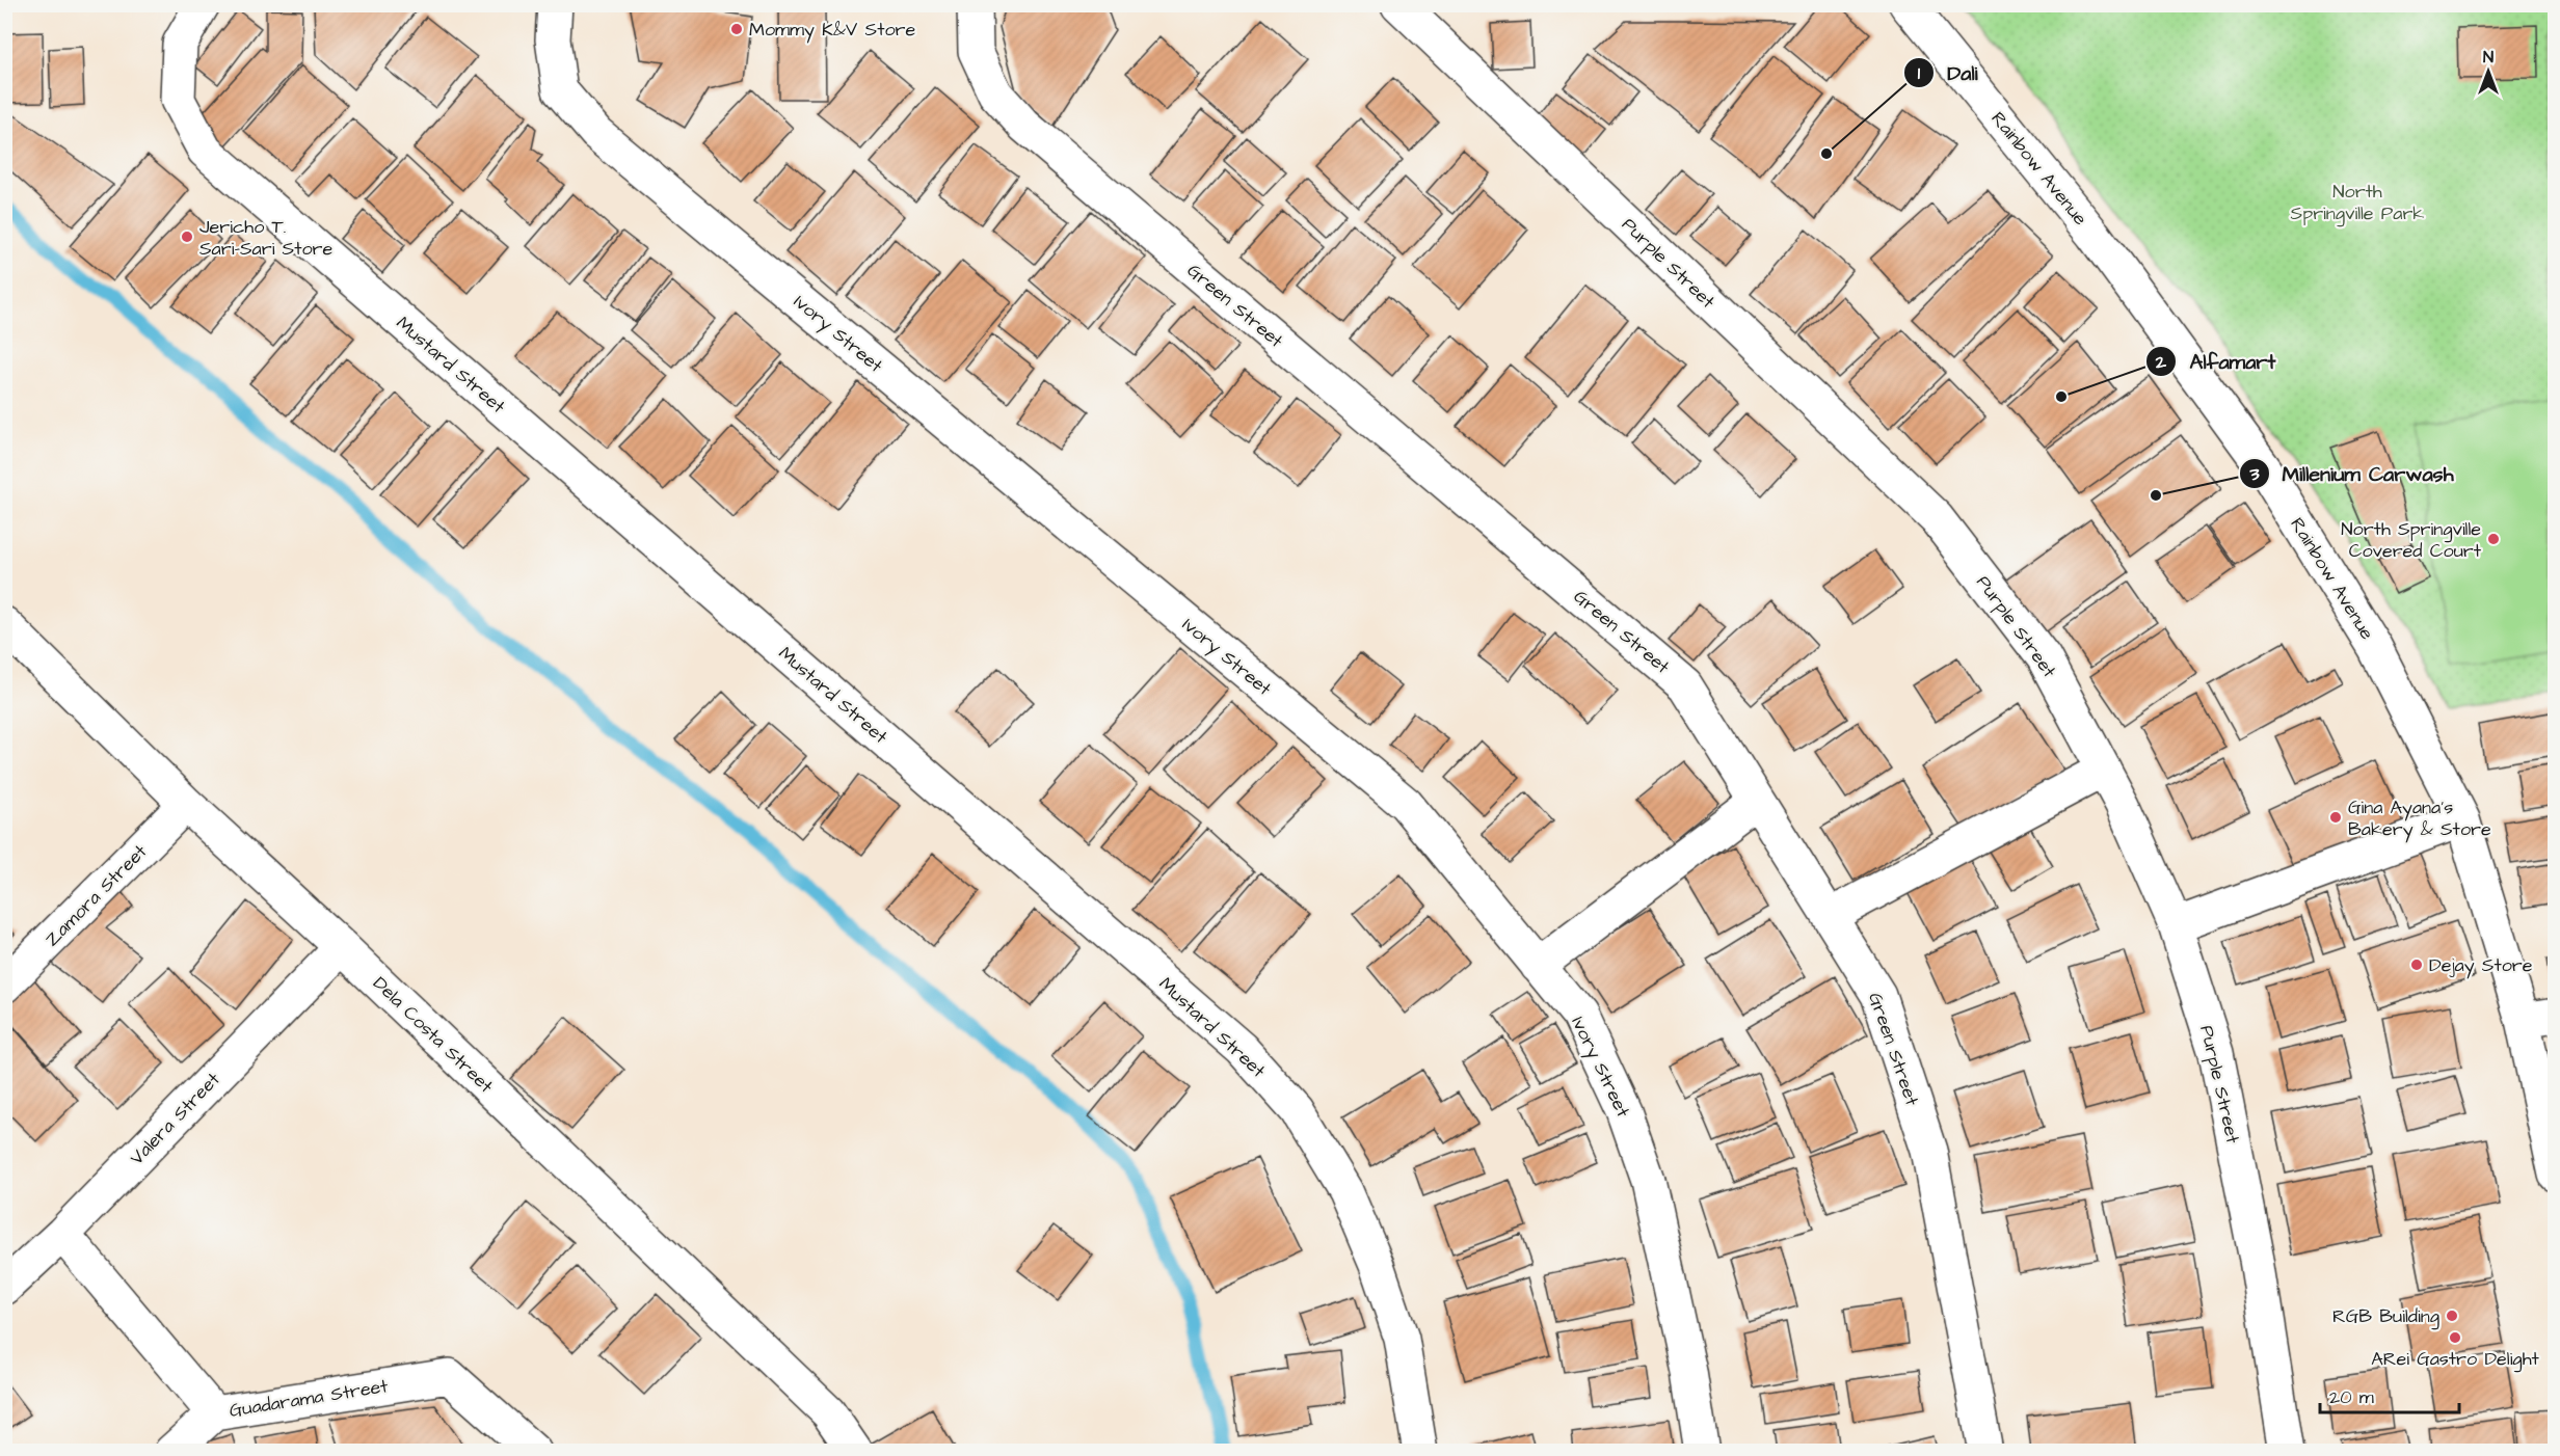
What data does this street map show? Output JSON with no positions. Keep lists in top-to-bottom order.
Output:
{
  "streets": {
    "street": [
      "Rainbow Avenue",
      "Purple Street",
      "Green Street",
      "Ivory Street",
      "Mustard Street",
      "Zamora Street",
      "Dela Costa Street",
      "Valera Street",
      "Guadarama Street"
    ]
  },
  "crossings": [
    ["Zamora Street", "Dela Costa Street"],
    ["Dela Costa Street", "Valera Street"],
    ["Valera Street", "Guadarama Street"]
  ],
  "parks": ["North Springville Park"],
  "places": [
    "Mommy K&V Store",
    "Dali",
    "Jericho T. Sari-Sari Store",
    "Alfamart",
    "Millenium Carwash",
    "North Springville Covered Court",
    "Gina Ayana's Bakery & Store",
    "Dejay Store",
    "RGB Building",
    "ARei Gastro Delight"
  ],
  "scale_bar": "20 m",
  "north": "top"
}
